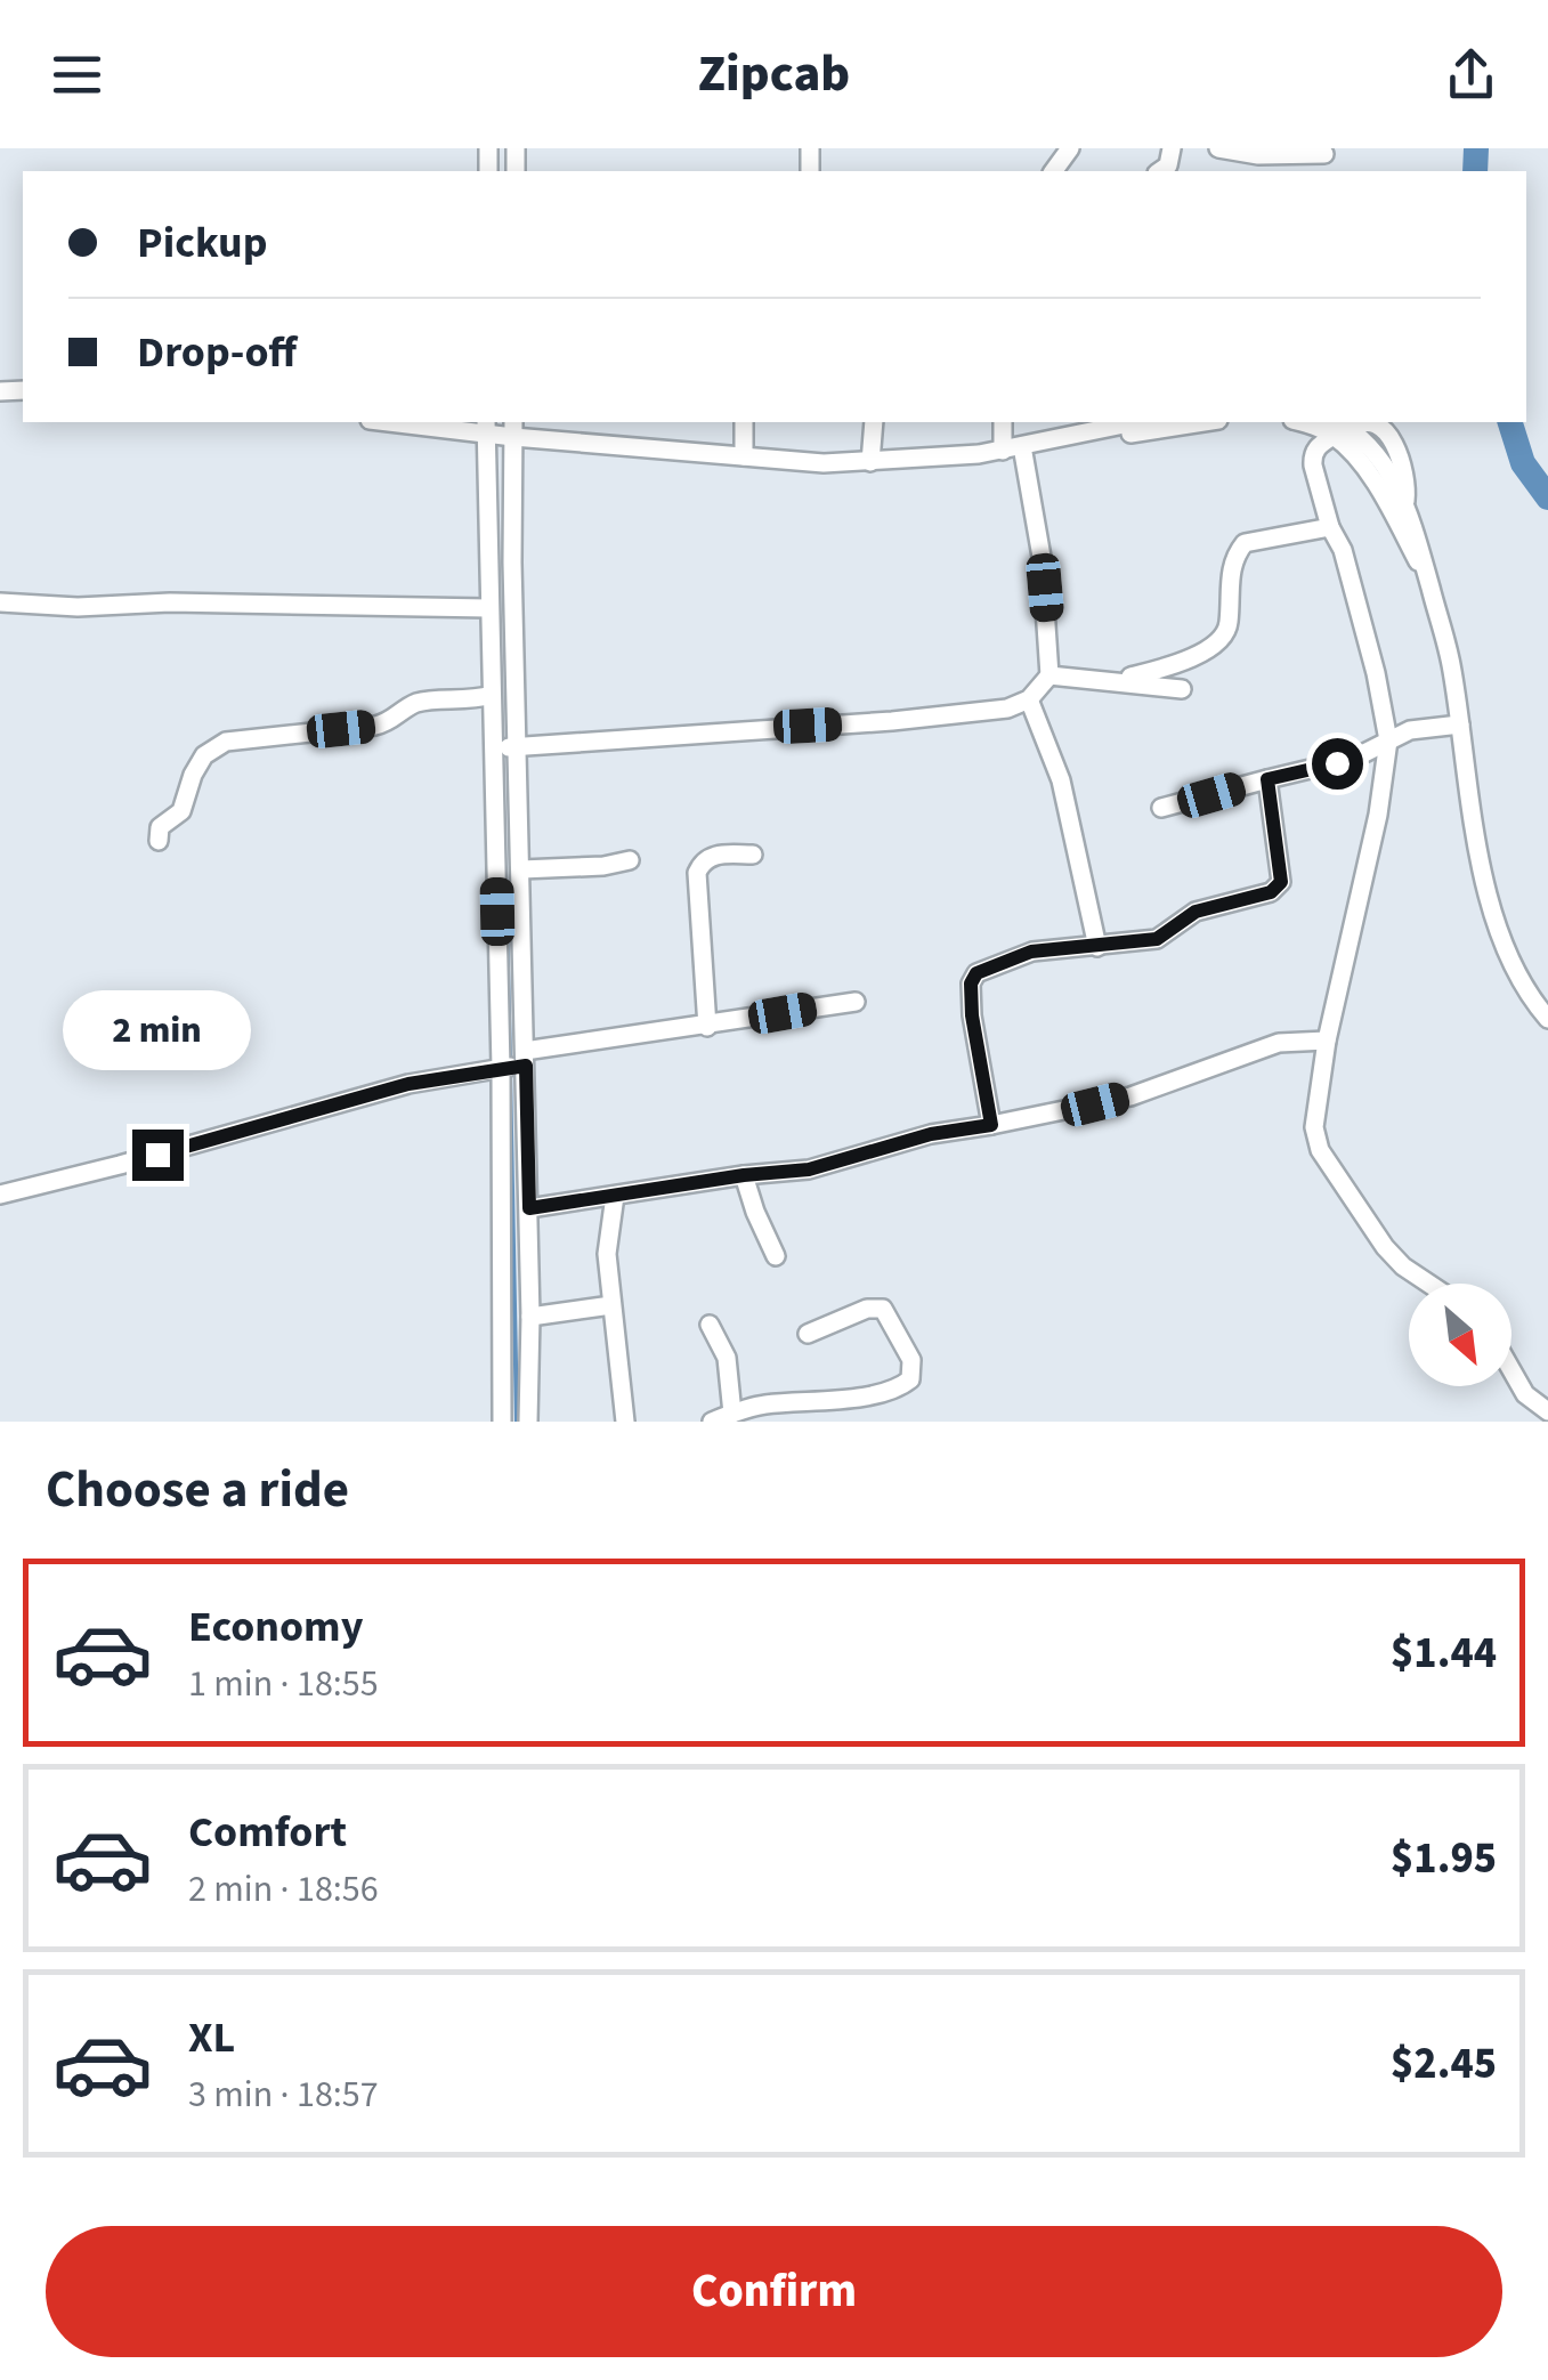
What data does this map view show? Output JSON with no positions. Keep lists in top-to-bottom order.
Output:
{
  "north": "bottom right",
  "page": {
    "header": "Zipcab",
    "banner": ["Pickup", "Drop-off"],
    "bubble": "2 min",
    "heading": "Choose a ride",
    "list": [
      {
        "name": "Economy",
        "note": "1 min · 18:55",
        "value": "$1.44"
      },
      {
        "name": "Comfort",
        "note": "2 min · 18:56",
        "value": "$1.95"
      },
      {
        "name": "XL",
        "note": "3 min · 18:57",
        "value": "$2.45"
      }
    ],
    "buttons": "Confirm"
  }
}
